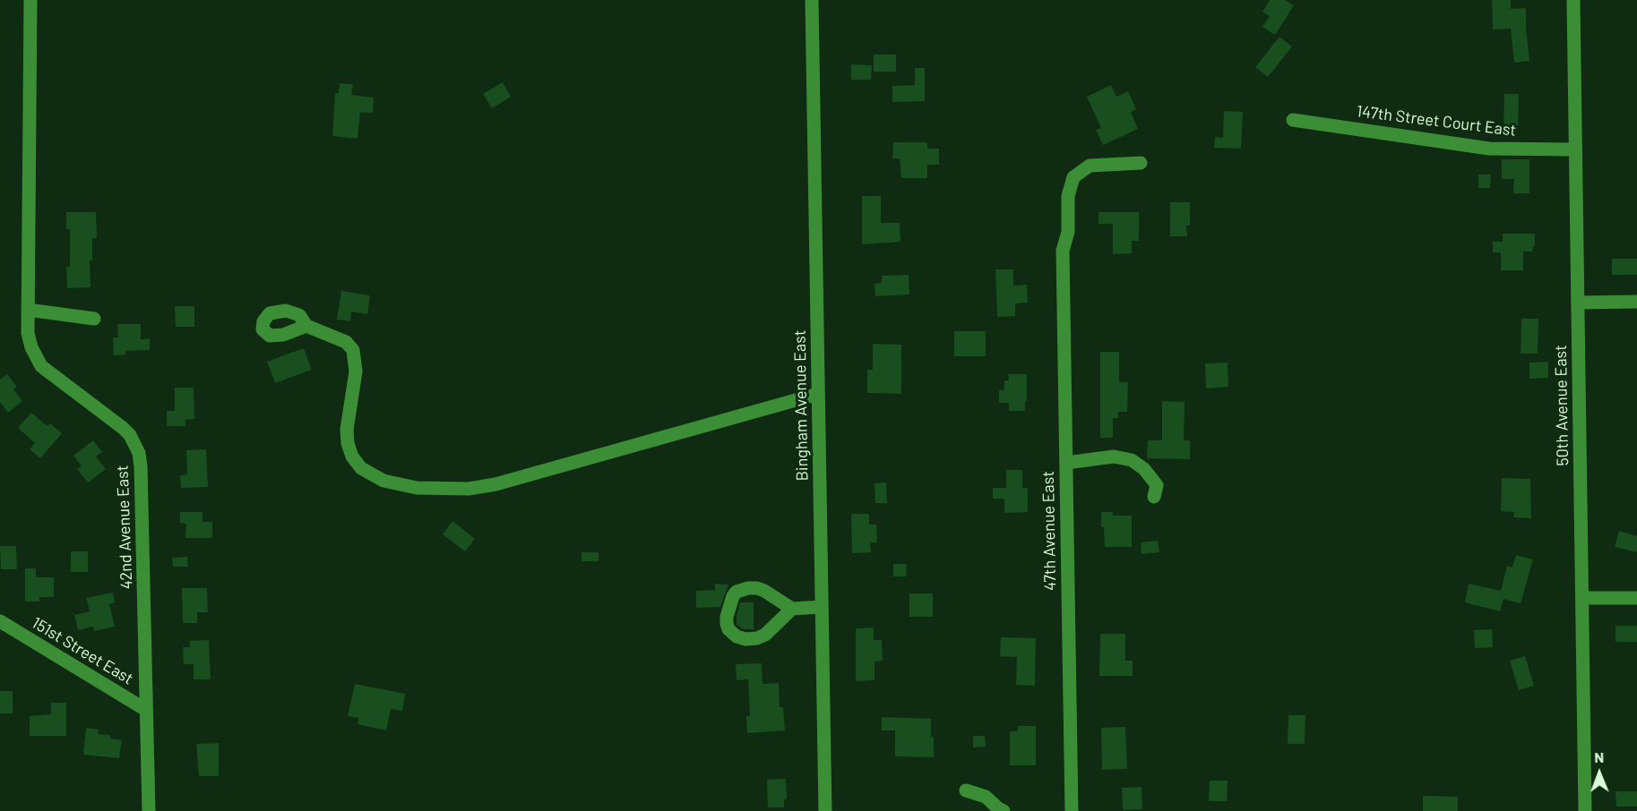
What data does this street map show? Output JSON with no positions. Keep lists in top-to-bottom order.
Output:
{
  "streets": {
    "street": [
      "147th Street Court East",
      "Bingham Avenue East",
      "50th Avenue East",
      "42nd Avenue East",
      "47th Avenue East",
      "151st Street East"
    ]
  },
  "crossings": [
    ["147th Street Court East", "50th Avenue East"],
    ["42nd Avenue East", "151st Street East"]
  ],
  "north": "top"
}
